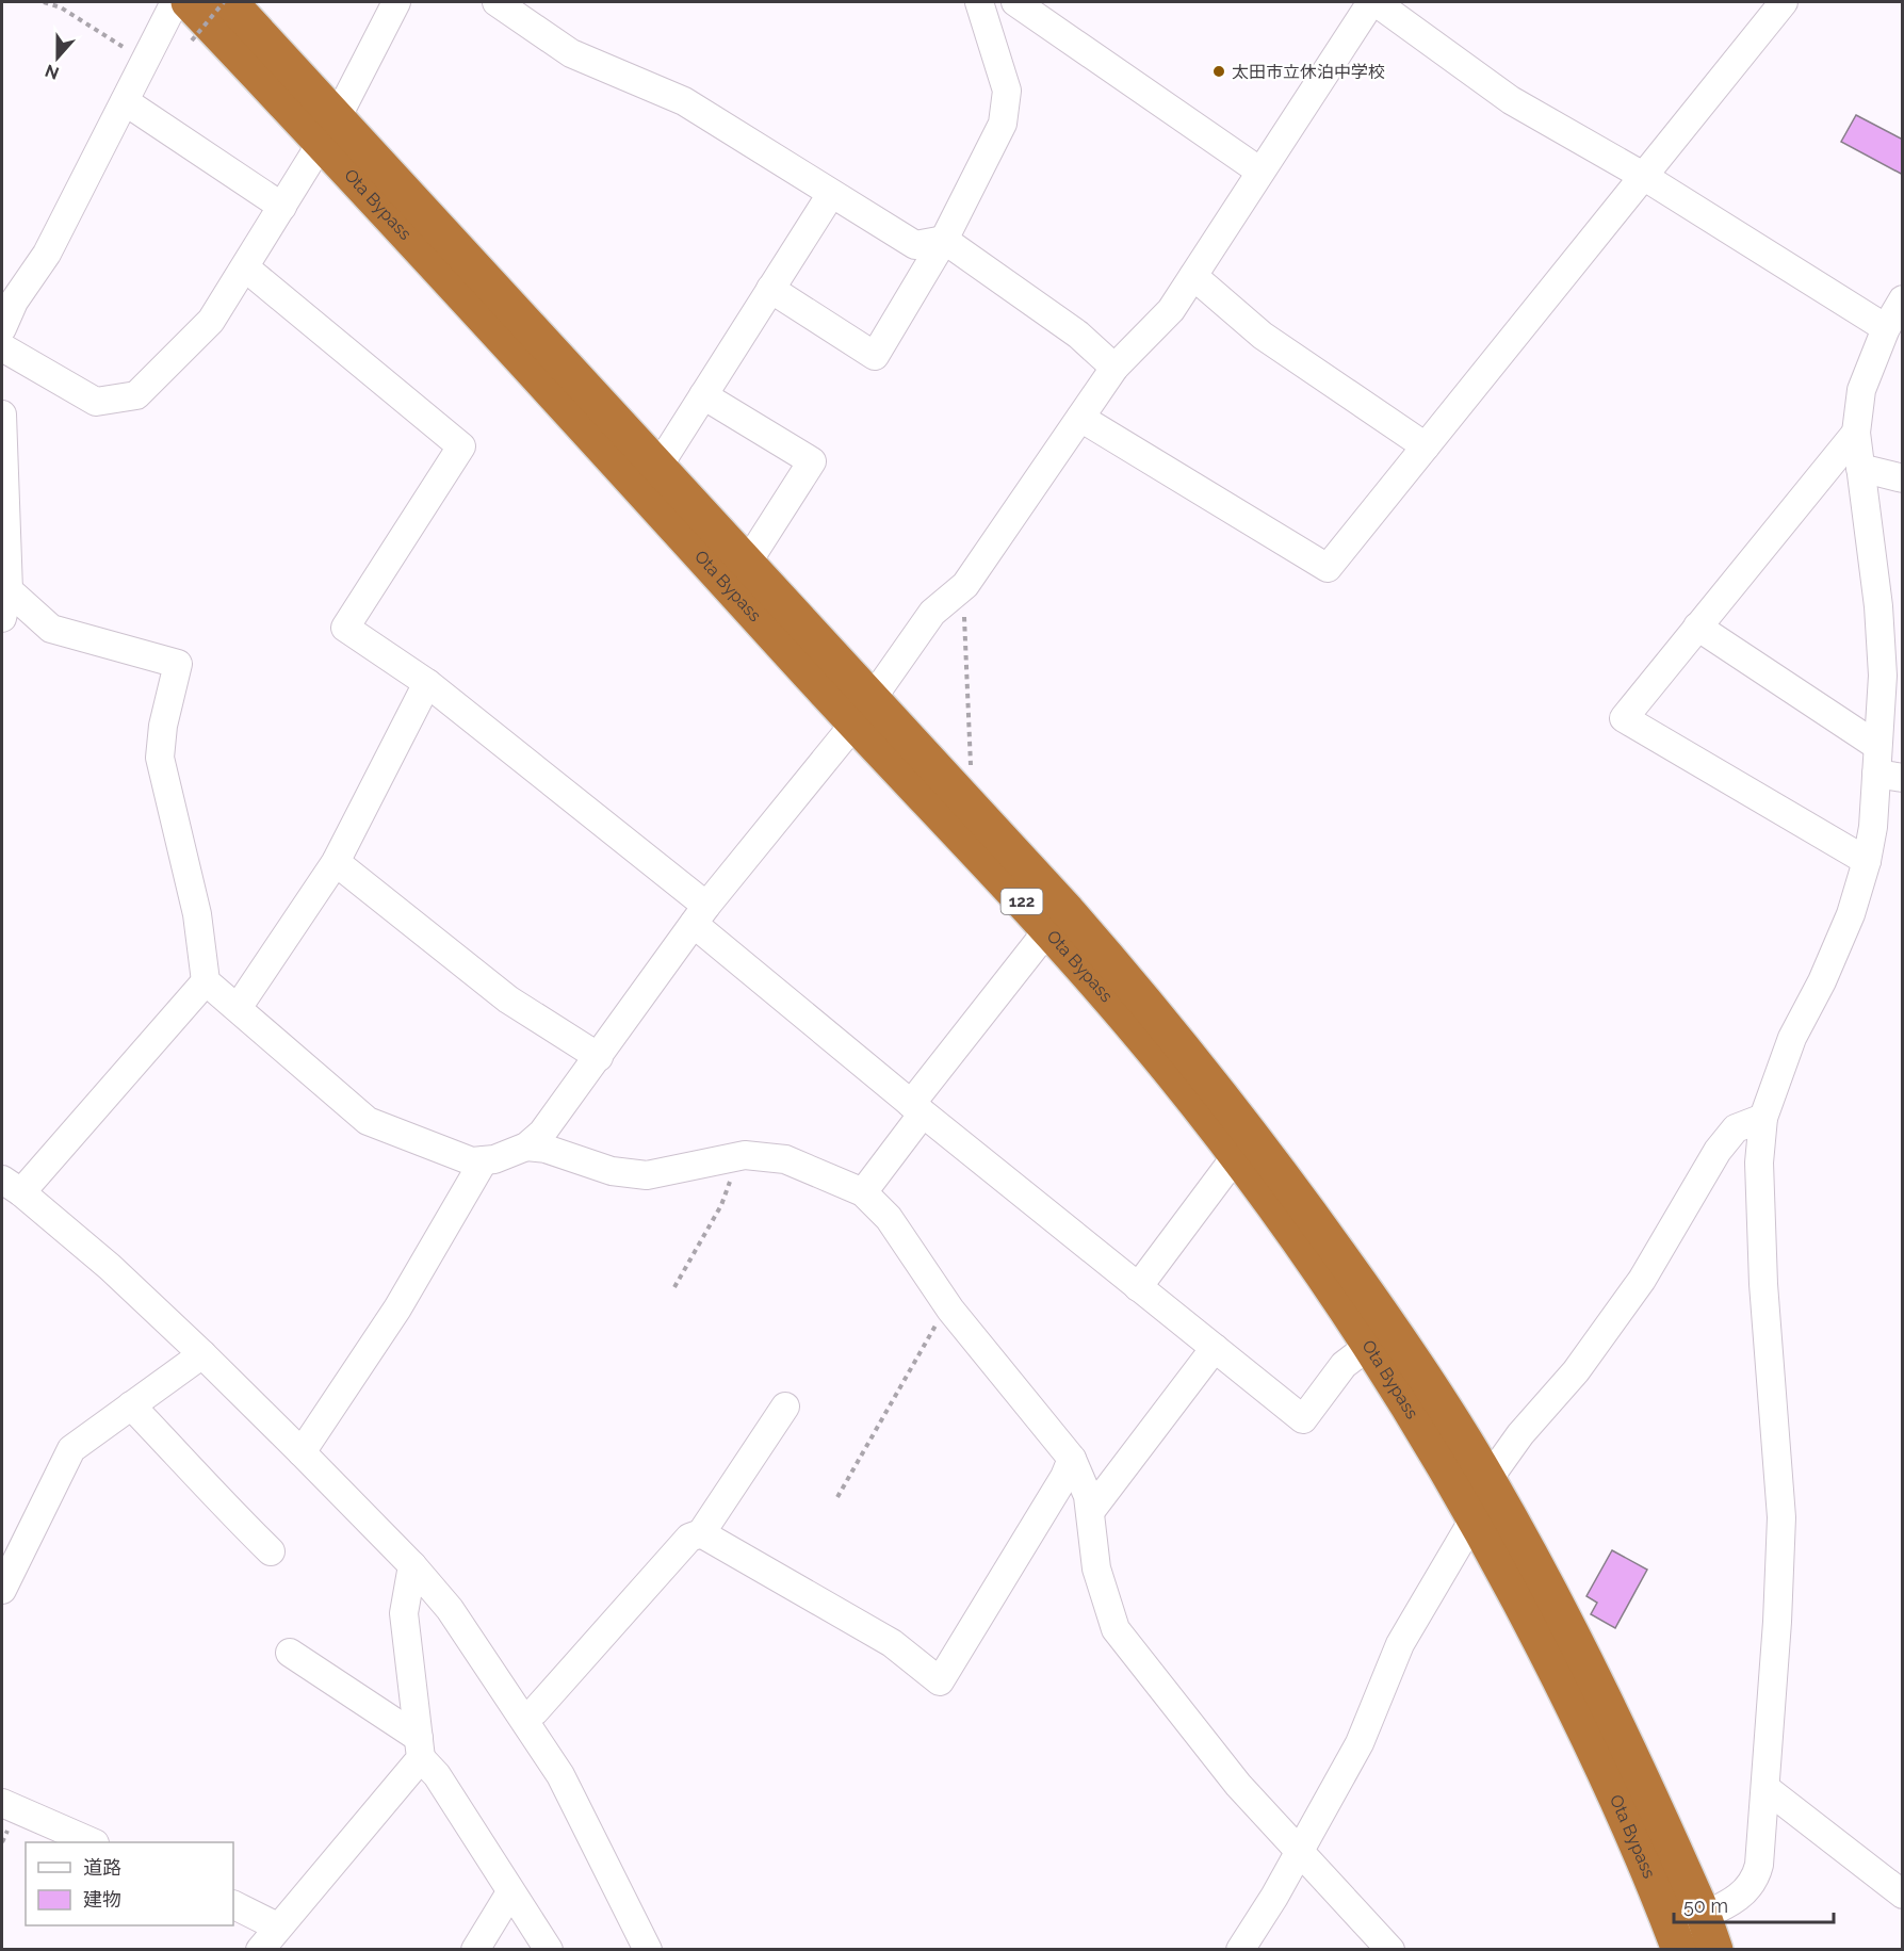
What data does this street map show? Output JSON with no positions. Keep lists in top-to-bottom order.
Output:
{
  "streets": {
    "highway": ["Ota Bypass", "122"]
  },
  "places": ["太田市立休泊中学校"],
  "legend": ["道路", "建物"],
  "scale_bar": "50 m",
  "north": "bottom"
}
